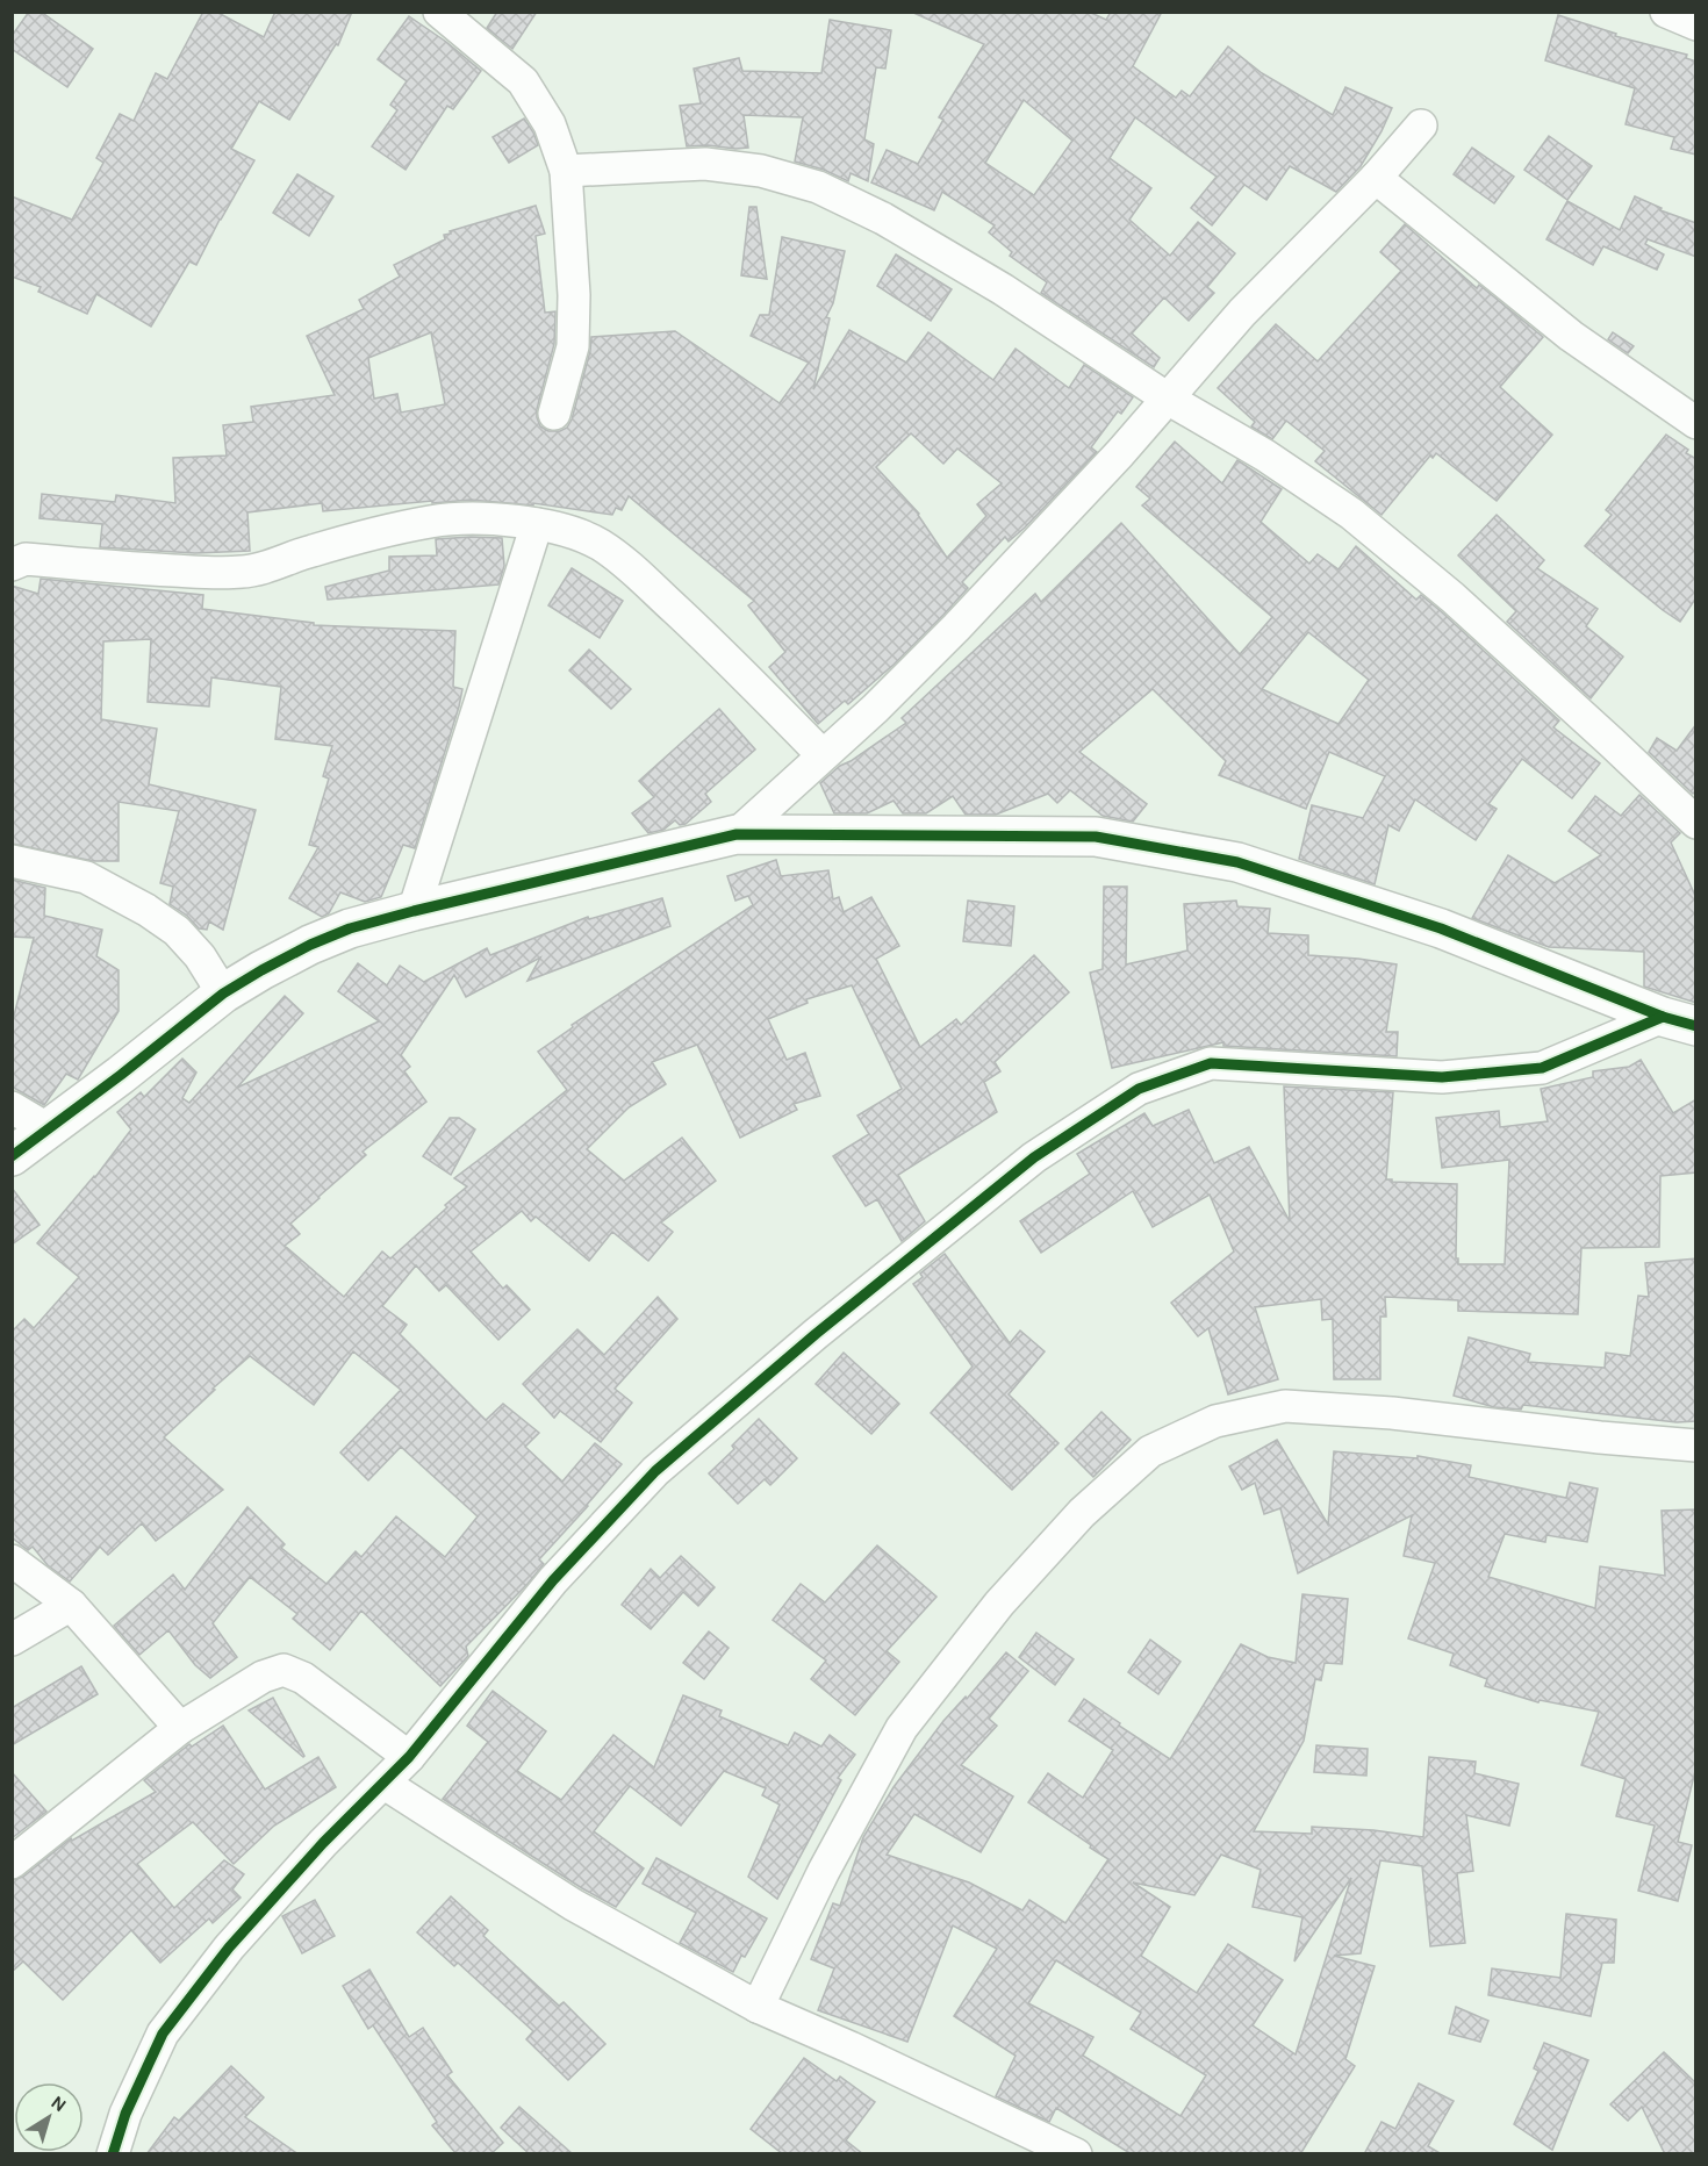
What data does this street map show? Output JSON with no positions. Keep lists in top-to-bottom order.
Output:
{
  "north": "top right"
}
